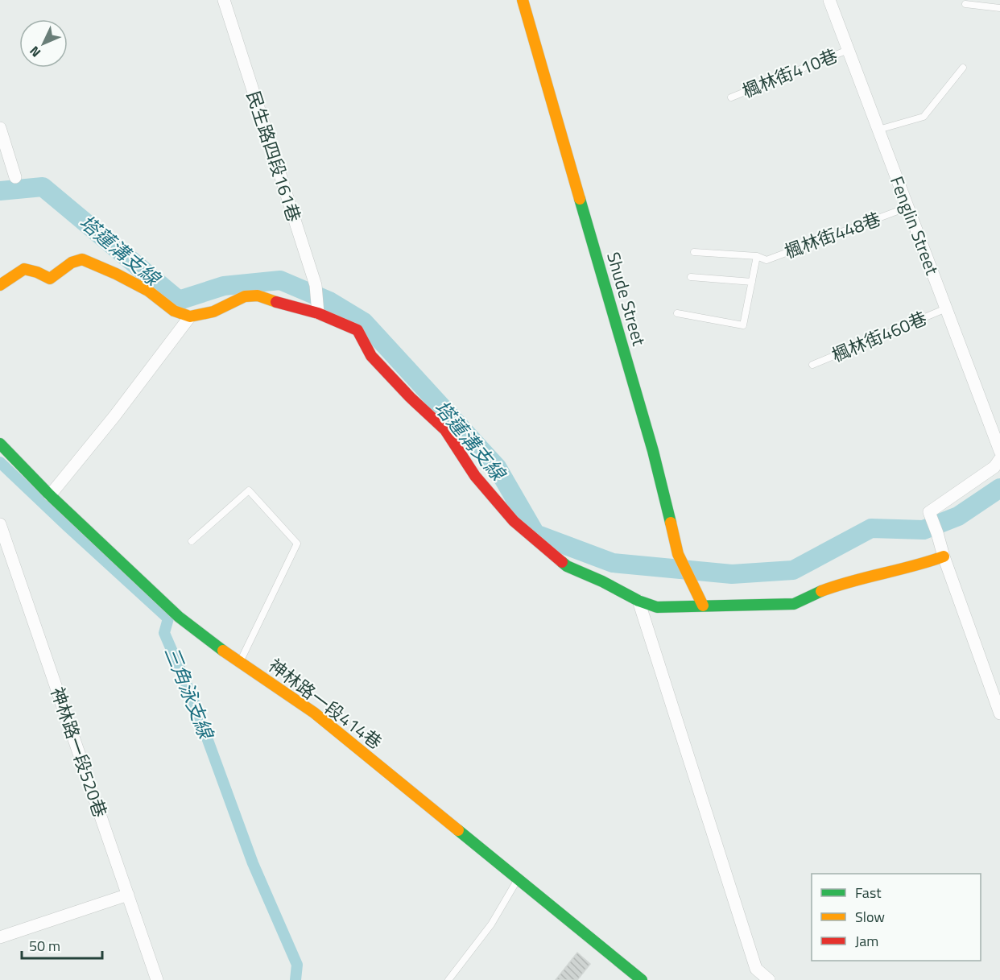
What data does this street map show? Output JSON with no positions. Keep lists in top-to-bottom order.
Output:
{
  "streets": {
    "street": [
      "民生路四段161巷",
      "Fenglin Street",
      "Shude Street",
      "神林路一段414巷",
      "神林路一段520巷"
    ],
    "lane": ["楓林街410巷", "楓林街448巷", "楓林街460巷"]
  },
  "crossings": [
    ["楓林街410巷", "Fenglin Street"],
    ["Fenglin Street", "楓林街448巷"],
    ["Fenglin Street", "楓林街460巷"]
  ],
  "water": ["塔蓮溝支線", "三角泳支線"],
  "legend": ["Fast", "Slow", "Jam"],
  "scale_bar": "50 m",
  "north": "bottom left"
}
